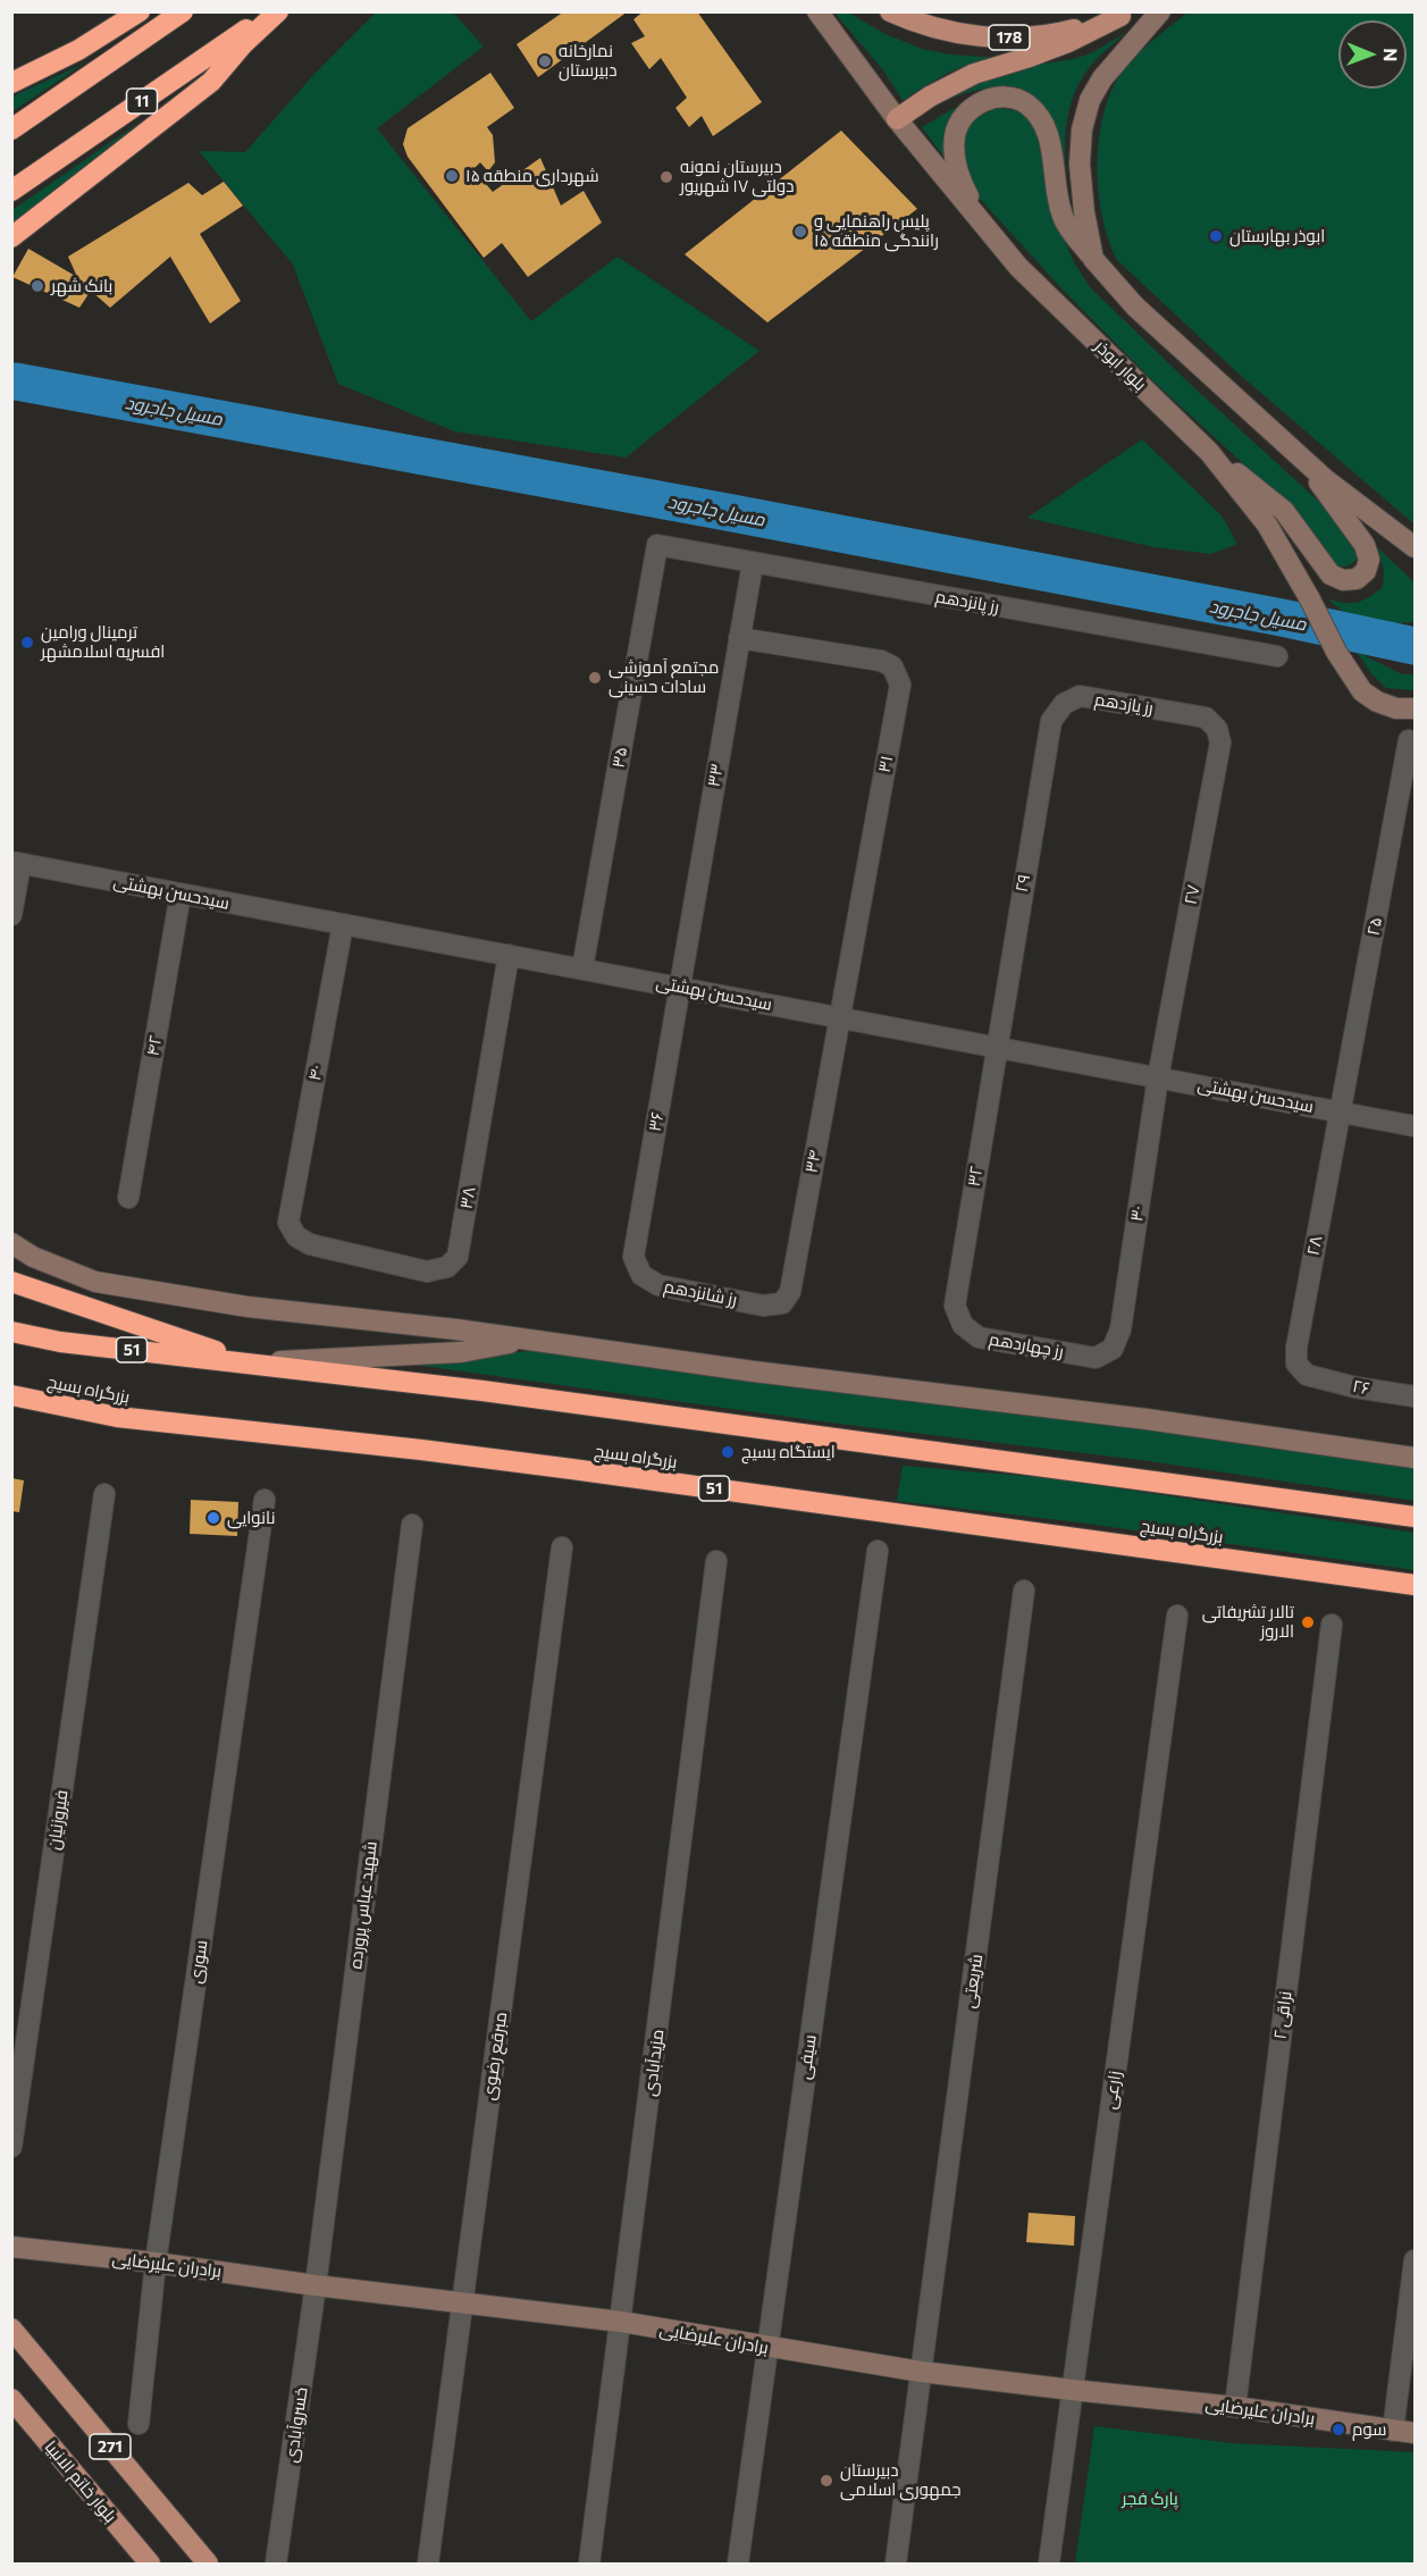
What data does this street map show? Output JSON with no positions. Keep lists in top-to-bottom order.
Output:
{
  "streets": {
    "highway": ["11", "51", "بزرگراه بسیج"],
    "main road": [
      "178",
      "بلوار ابوذر",
      "برادران علیرضایی",
      "271",
      "بلوار خاتم الانبیا"
    ],
    "street": [
      "رز پانزدهم",
      "رز یازدهم",
      "۳۵",
      "۳۱",
      "۳۳",
      "۲۹",
      "سیدحسن بهشتی",
      "۲۷",
      "۲۵",
      "۴۲",
      "۴۰",
      "۳۶",
      "۳۴",
      "۳۲",
      "۳۸",
      "۳۰",
      "۲۸",
      "رز شانزدهم",
      "رز چهاردهم",
      "۲۶",
      "فیروزنیان",
      "شهید عباس پرورده",
      "سوری",
      "شریعتی",
      "نراقی ۲",
      "مبرقع رضوی",
      "سیفی",
      "مزیدآبادی",
      "زارعی",
      "خسروآبادی"
    ]
  },
  "crossings": [
    ["رز پانزدهم", "۳۵"],
    ["رز پانزدهم", "۳۳"],
    ["رز یازدهم", "۲۹"],
    ["رز یازدهم", "۲۷"],
    ["۳۵", "سیدحسن بهشتی"],
    ["۳۱", "۳۳"],
    ["۳۱", "سیدحسن بهشتی"],
    ["۳۱", "۳۴"],
    ["۳۳", "سیدحسن بهشتی"],
    ["۳۳", "۳۶"],
    ["۲۹", "سیدحسن بهشتی"],
    ["۲۹", "۳۲"],
    ["سیدحسن بهشتی", "۲۷"],
    ["سیدحسن بهشتی", "۲۵"],
    ["سیدحسن بهشتی", "۴۲"],
    ["سیدحسن بهشتی", "۴۰"],
    ["سیدحسن بهشتی", "۳۶"],
    ["سیدحسن بهشتی", "۳۴"],
    ["سیدحسن بهشتی", "۳۲"],
    ["سیدحسن بهشتی", "۳۸"],
    ["سیدحسن بهشتی", "۳۰"],
    ["سیدحسن بهشتی", "۲۸"],
    ["۲۷", "۳۰"],
    ["۲۵", "۲۸"],
    ["۴۰", "۳۸"],
    ["۳۶", "رز شانزدهم"],
    ["۳۴", "رز شانزدهم"],
    ["۳۲", "رز چهاردهم"],
    ["۳۰", "رز چهاردهم"],
    ["۲۸", "۲۶"],
    ["شهید عباس پرورده", "برادران علیرضایی"],
    ["شهید عباس پرورده", "خسروآبادی"],
    ["سوری", "برادران علیرضایی"],
    ["شریعتی", "برادران علیرضایی"],
    ["نراقی ۲", "برادران علیرضایی"],
    ["مبرقع رضوی", "برادران علیرضایی"],
    ["سیفی", "برادران علیرضایی"],
    ["مزیدآبادی", "برادران علیرضایی"],
    ["زارعی", "برادران علیرضایی"],
    ["برادران علیرضایی", "خسروآبادی"]
  ],
  "water": ["مسیل جاجرود"],
  "parks": ["پارک فجر"],
  "places": [
    "نمارخانه دبیرستان",
    "شهرداری منطقه ۱۵",
    "دبیرستان نمونه دولتی ۱۷ شهریور",
    "پلیس راهنمایی و رانندگی منطقه ۱۵",
    "ابوذر بهارستان",
    "بانک شهر",
    "ترمینال ورامین افسریه اسلامشهر",
    "مجتمع آموزشی سادات حسینی",
    "ایستگاه بسیج",
    "نانوایی",
    "تالار تشریفاتی الاروز",
    "سوم",
    "دبیرستان جمهوری اسلامی"
  ],
  "north": "right"
}
